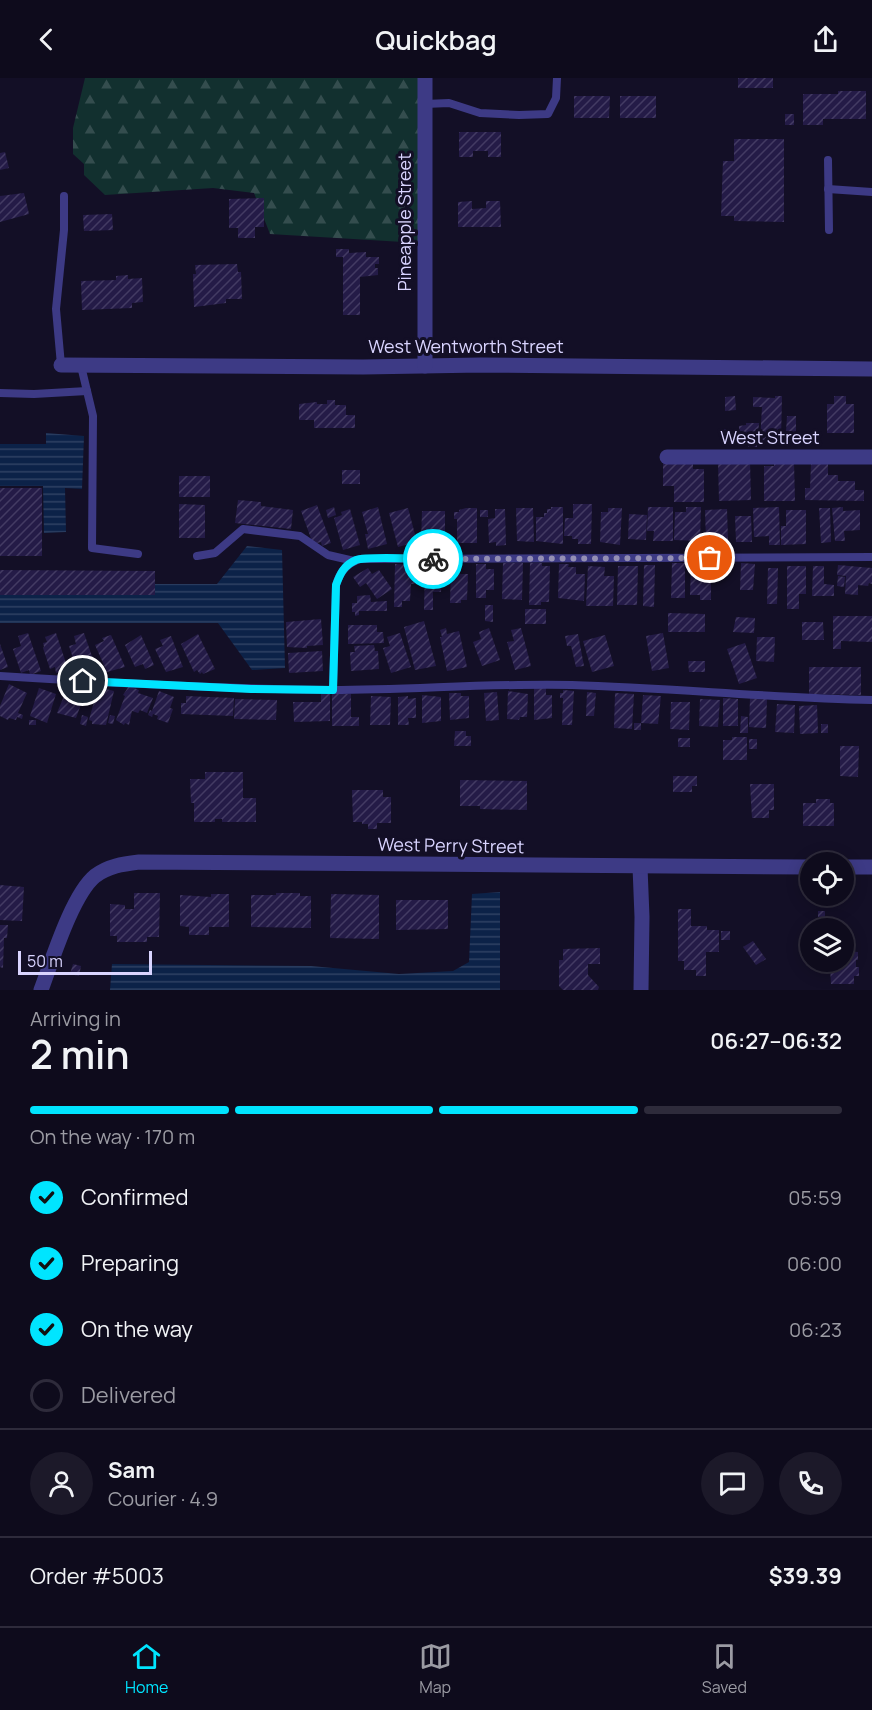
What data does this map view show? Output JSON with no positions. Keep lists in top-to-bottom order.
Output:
{
  "streets": {
    "street": [
      "Pineapple Street",
      "West Wentworth Street",
      "West Street",
      "West Perry Street"
    ]
  },
  "crossings": [
    ["Pineapple Street", "West Wentworth Street"]
  ],
  "scale_bar": "50 m",
  "page": {
    "header": "Quickbag",
    "scale": "50 m",
    "heading": ["2 min", "Arriving in", "06:27–06:32"],
    "panel": [
      "Sam",
      "Courier · 4.9",
      "Order #5003",
      "$39.39"
    ],
    "bar": "On the way · 170 m",
    "list": [
      ["Confirmed", "05:59"],
      ["Preparing", "06:00"],
      ["On the way", "06:23"],
      "Delivered"
    ],
    "tabs": ["Home", "Map", "Saved"]
  }
}
